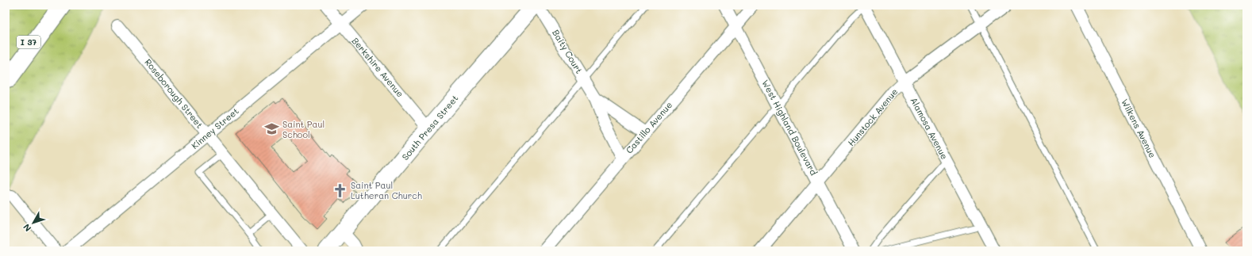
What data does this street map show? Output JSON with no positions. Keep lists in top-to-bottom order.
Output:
{
  "streets": {
    "highway": ["I 37"],
    "main road": ["South Presa Street"],
    "street": [
      "Baity Court",
      "Berkshire Avenue",
      "Roseborough Street",
      "Hunstock Avenue",
      "Castillo Avenue",
      "West Highland Boulevard",
      "Kinney Street",
      "Alamosa Avenue",
      "Wilkens Avenue"
    ]
  },
  "crossings": [
    ["Baity Court", "Castillo Avenue"],
    ["Berkshire Avenue", "South Presa Street"],
    ["Berkshire Avenue", "Kinney Street"],
    ["Roseborough Street", "Kinney Street"],
    ["Hunstock Avenue", "West Highland Boulevard"],
    ["Hunstock Avenue", "Alamosa Avenue"],
    ["Castillo Avenue", "West Highland Boulevard"]
  ],
  "places": {
    "school or university": ["Saint Paul School"],
    "church": ["Saint Paul Lutheran Church"]
  },
  "north": "bottom left"
}
